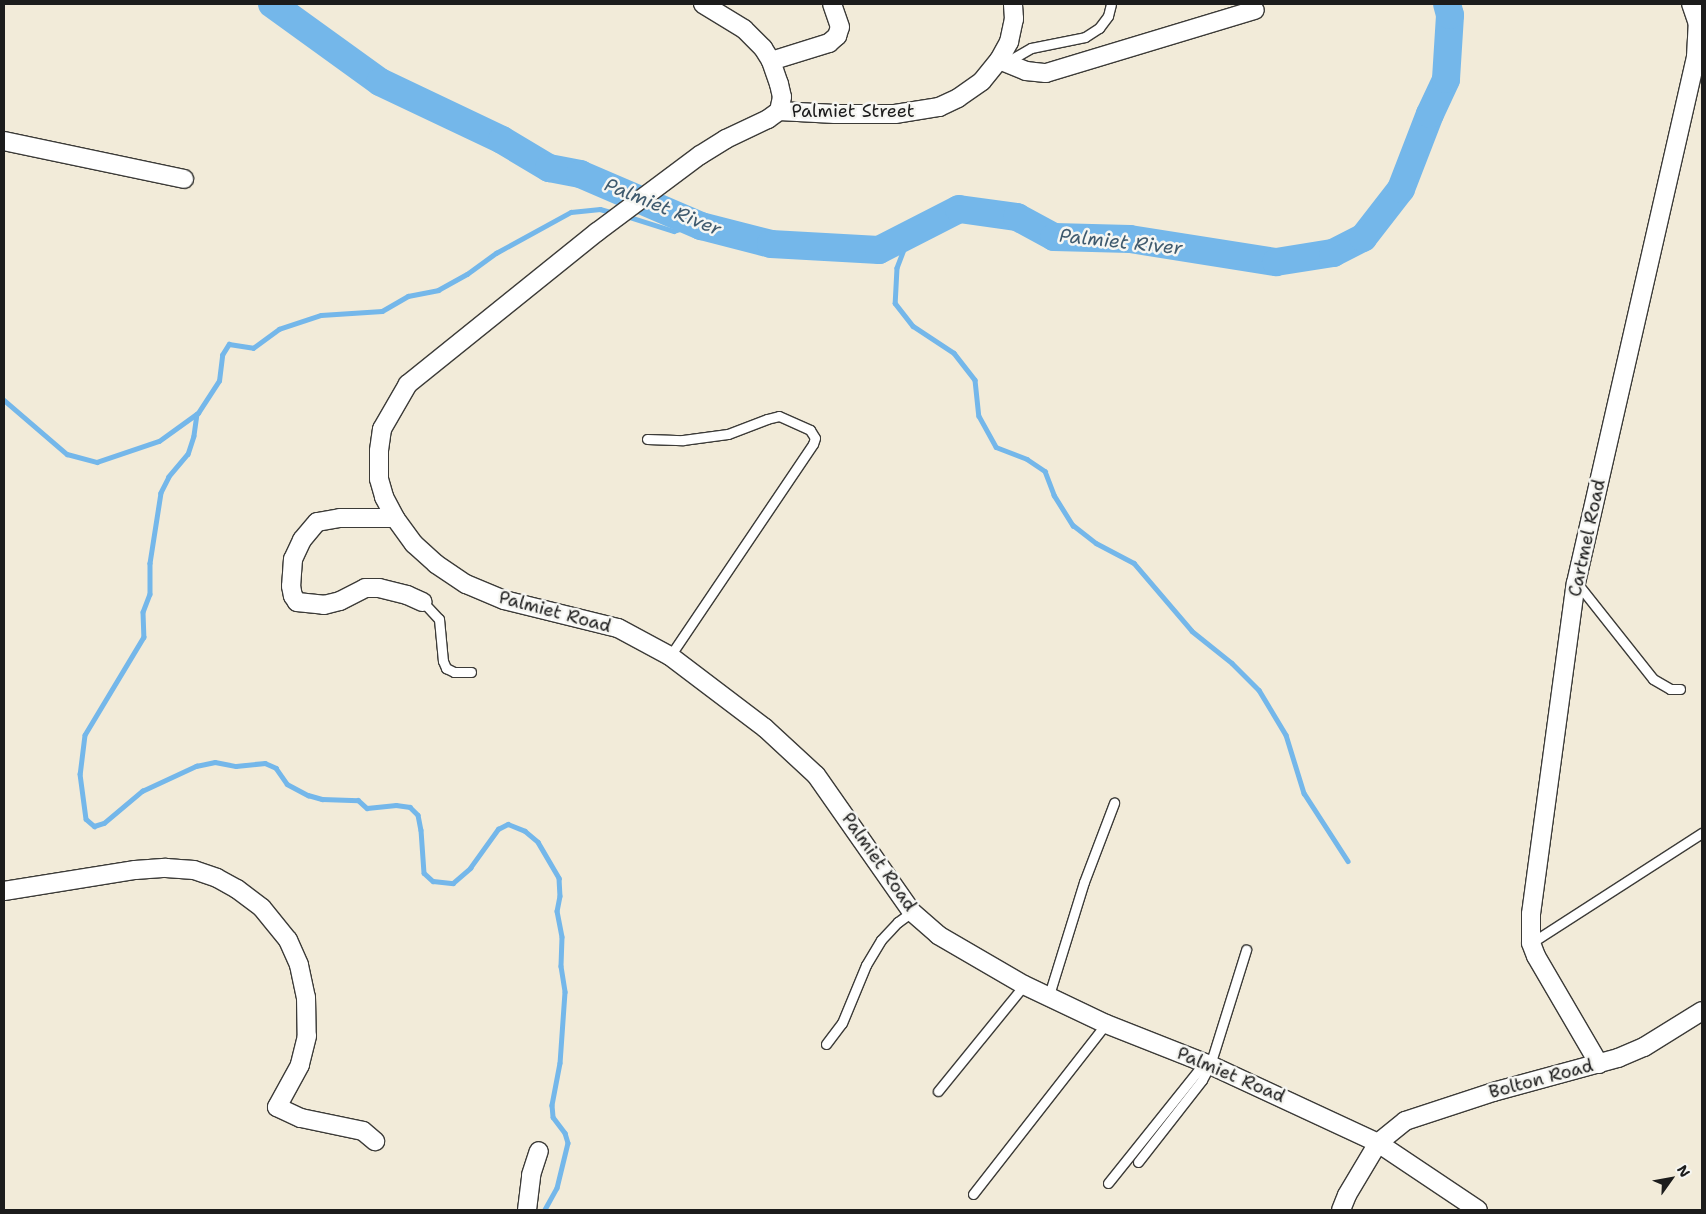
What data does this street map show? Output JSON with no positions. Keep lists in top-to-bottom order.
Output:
{
  "streets": {
    "street": [
      "Palmiet Street",
      "Cartmel Road",
      "Palmiet Road",
      "Bolton Road"
    ]
  },
  "crossings": [
    ["Palmiet Street", "Palmiet Road"],
    ["Cartmel Road", "Bolton Road"],
    ["Palmiet Road", "Bolton Road"]
  ],
  "water": ["Palmiet River"],
  "north": "top right"
}
